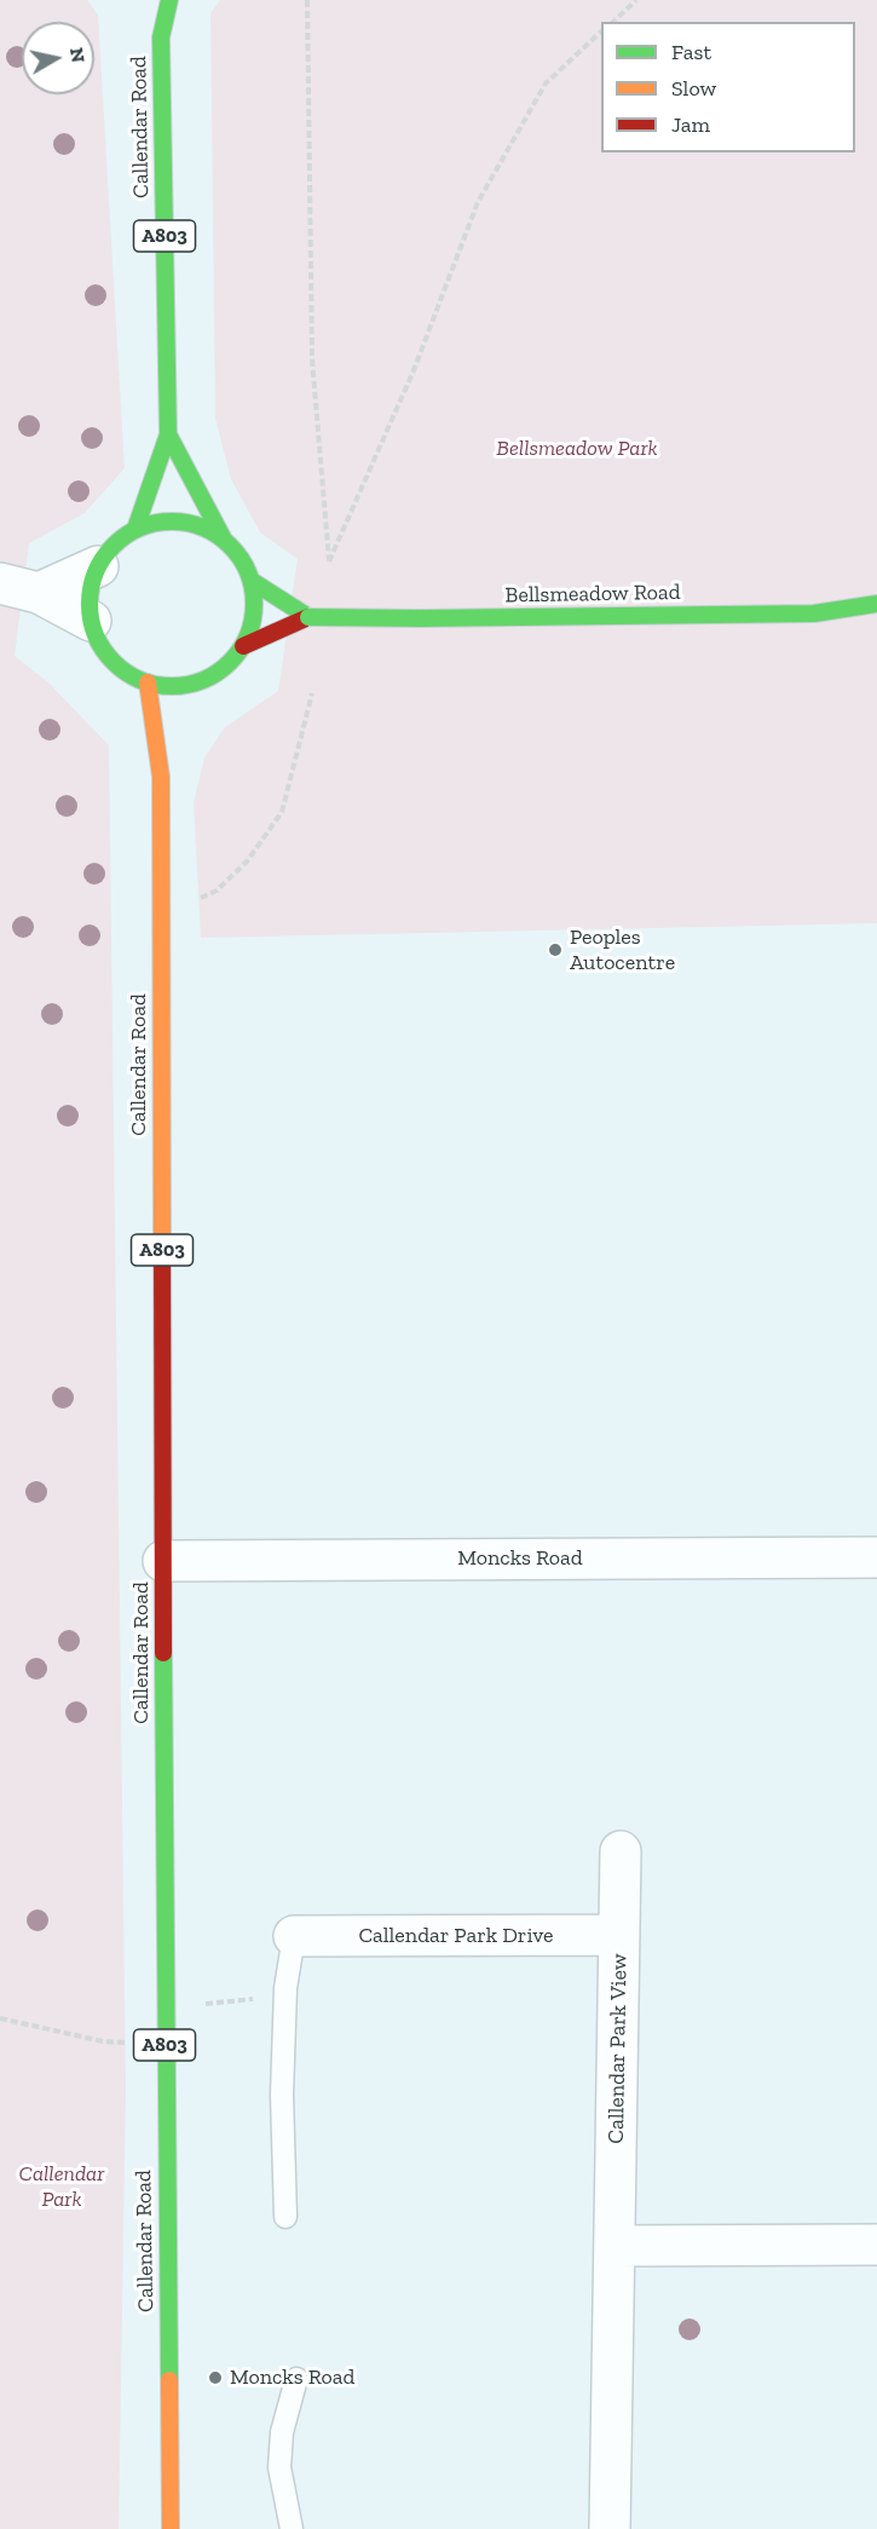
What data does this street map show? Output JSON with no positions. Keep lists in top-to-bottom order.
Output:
{
  "streets": {
    "main road": ["Callendar Road", "A803", "Bellsmeadow Road"],
    "street": ["Moncks Road", "Callendar Park Drive", "Callendar Park View"]
  },
  "crossings": [
    ["Callendar Road", "A803"],
    ["Callendar Road", "Bellsmeadow Road"],
    ["Callendar Road", "Moncks Road"],
    ["A803", "Bellsmeadow Road"],
    ["Callendar Park Drive", "Callendar Park View"]
  ],
  "parks": ["Bellsmeadow Park", "Callendar Park"],
  "places": ["Peoples Autocentre", "Moncks Road"],
  "legend": ["Fast", "Slow", "Jam"],
  "north": "right"
}
